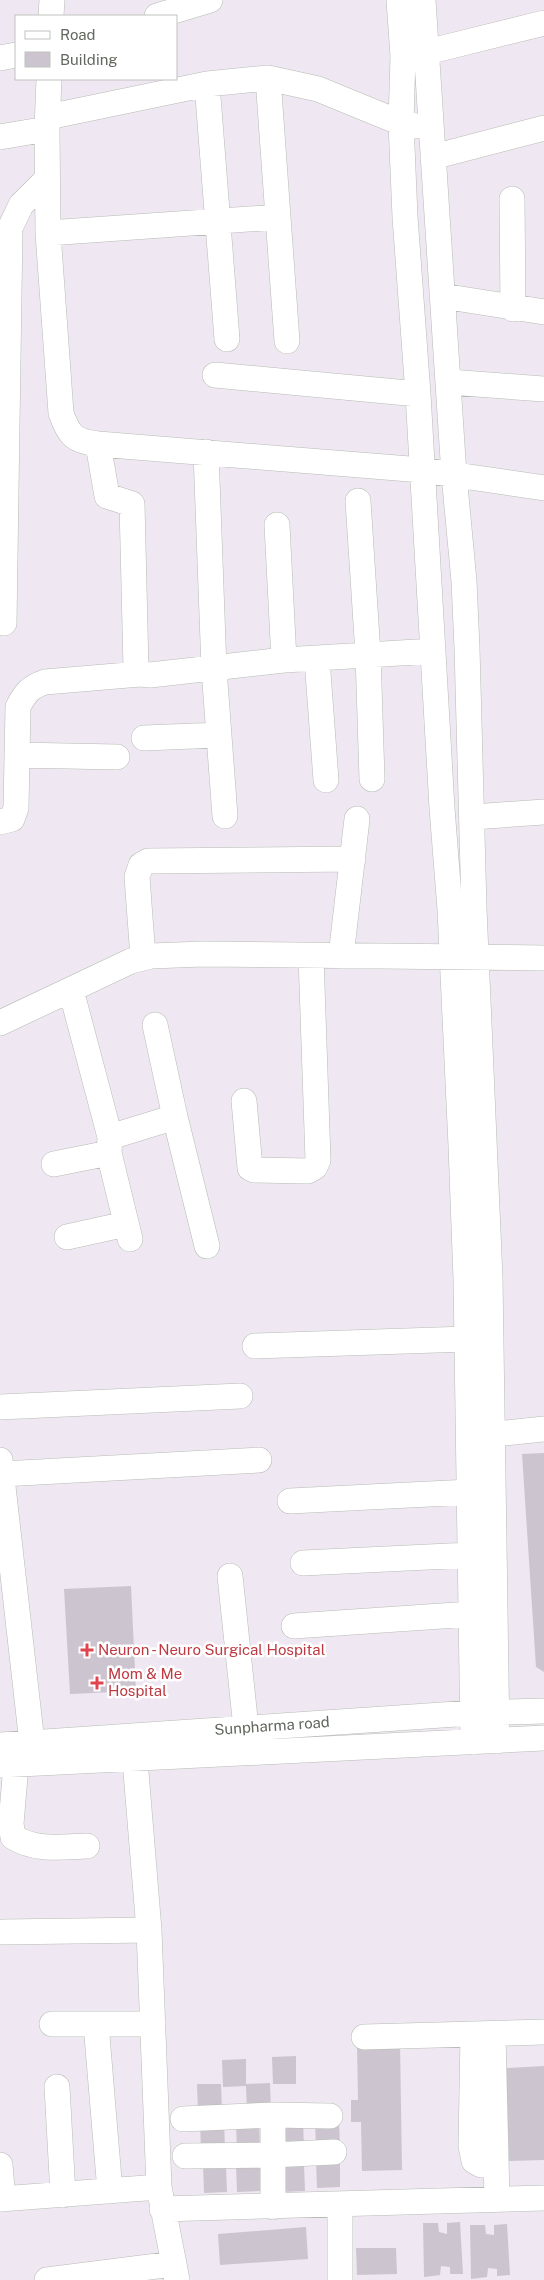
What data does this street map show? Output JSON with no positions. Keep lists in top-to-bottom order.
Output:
{
  "streets": {
    "street": ["Sunpharma road"]
  },
  "places": {
    "health": ["Neuron - Neuro Surgical Hospital", "Mom & Me Hospital"]
  },
  "legend": ["Road", "Building"]
}
